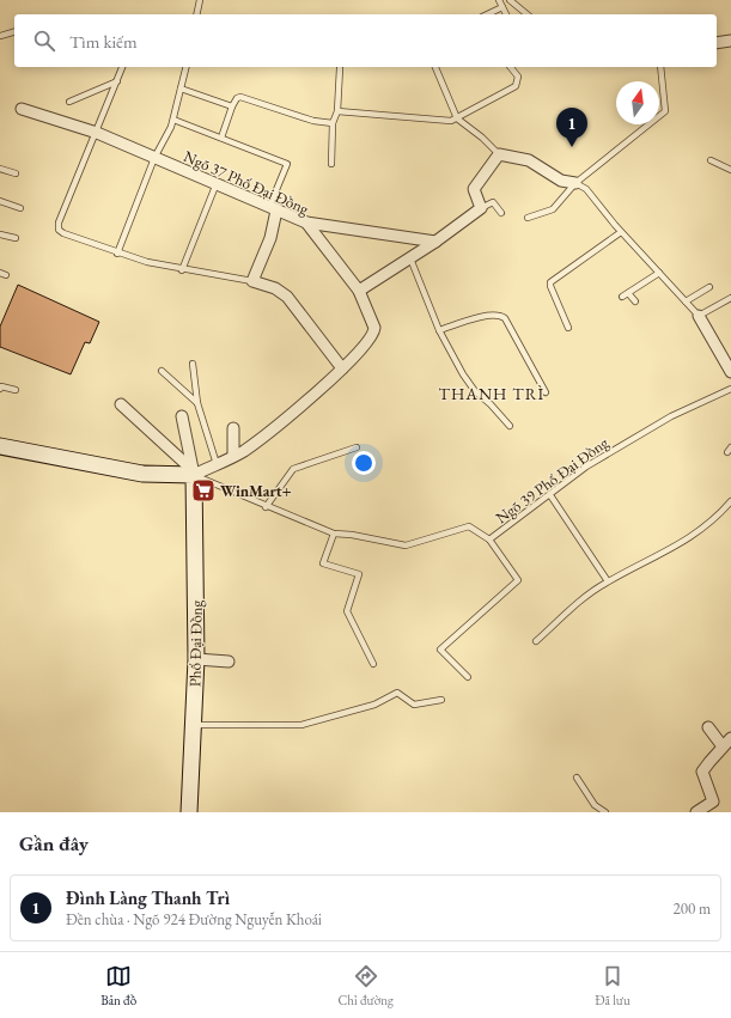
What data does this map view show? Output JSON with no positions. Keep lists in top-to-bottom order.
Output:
{
  "streets": {
    "street": ["Ngõ 37 Phố Đại Đồng", "Phố Đại Đồng"],
    "lane": ["Ngõ 39 Phố Đại Đồng"]
  },
  "crossings": [
    ["Ngõ 39 Phố Đại Đồng", "Phố Đại Đồng"]
  ],
  "districts": ["THANH TRÌ"],
  "places": {
    "supermarket": ["WinMart+"]
  },
  "north": "top",
  "page": {
    "search": "Tìm kiếm",
    "pins": "1",
    "heading": "Gần đây",
    "list": [
      {
        "mark": "1",
        "name": "Đình Làng Thanh Trì",
        "note": "Đền chùa · Ngõ 924 Đường Nguyễn Khoái",
        "value": "200 m"
      }
    ],
    "nav": ["Bản đồ", "Chỉ đường", "Đã lưu"]
  }
}
